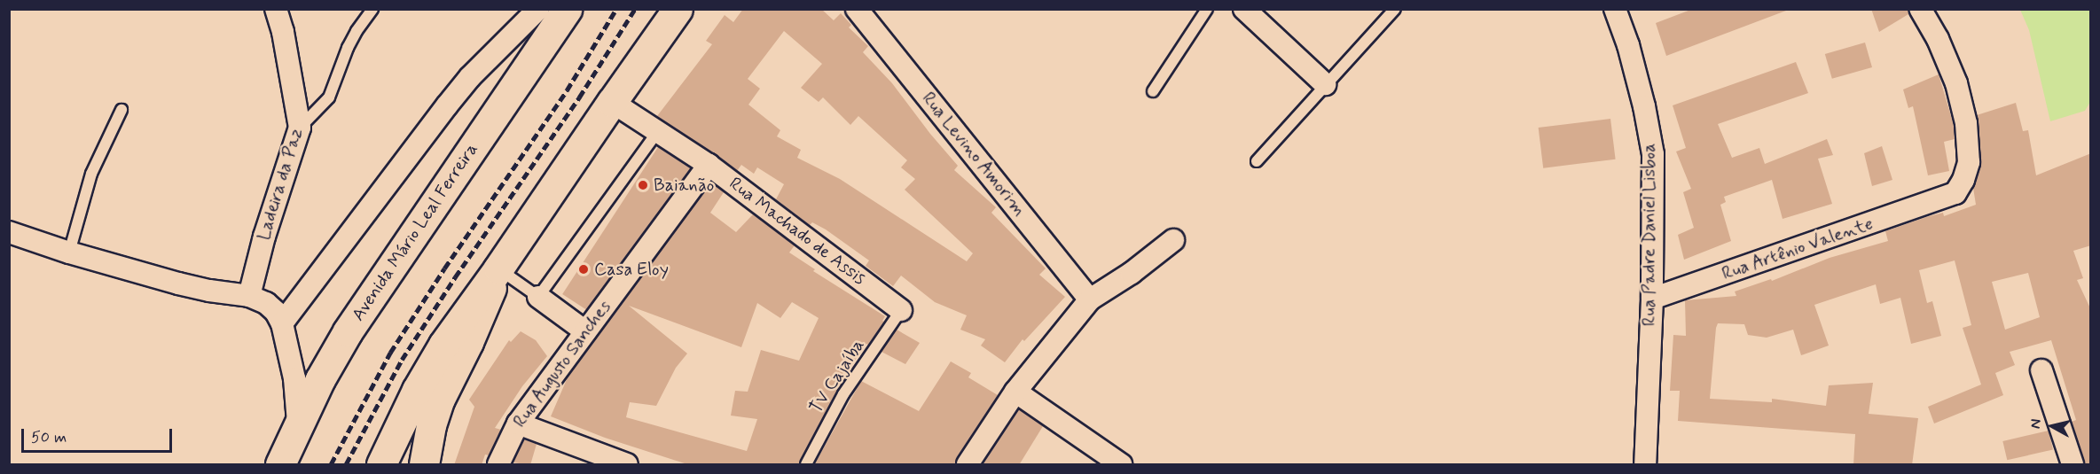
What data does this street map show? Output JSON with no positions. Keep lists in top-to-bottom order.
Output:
{
  "streets": {
    "main road": ["Avenida Mário Leal Ferreira"],
    "street": [
      "Rua Levino Amorim",
      "Ladeira da Paz",
      "Rua Machado de Assis",
      "Rua Padre Daniel Lisboa",
      "Rua Artênio Valente",
      "Rua Augusto Sanches"
    ],
    "lane": ["TV Cajaíba"]
  },
  "crossings": [
    ["Rua Machado de Assis", "Rua Augusto Sanches"],
    ["Rua Machado de Assis", "TV Cajaíba"],
    ["Rua Padre Daniel Lisboa", "Rua Artênio Valente"]
  ],
  "places": ["Baianão", "Casa Eloy"],
  "scale_bar": "50 m",
  "north": "left"
}
